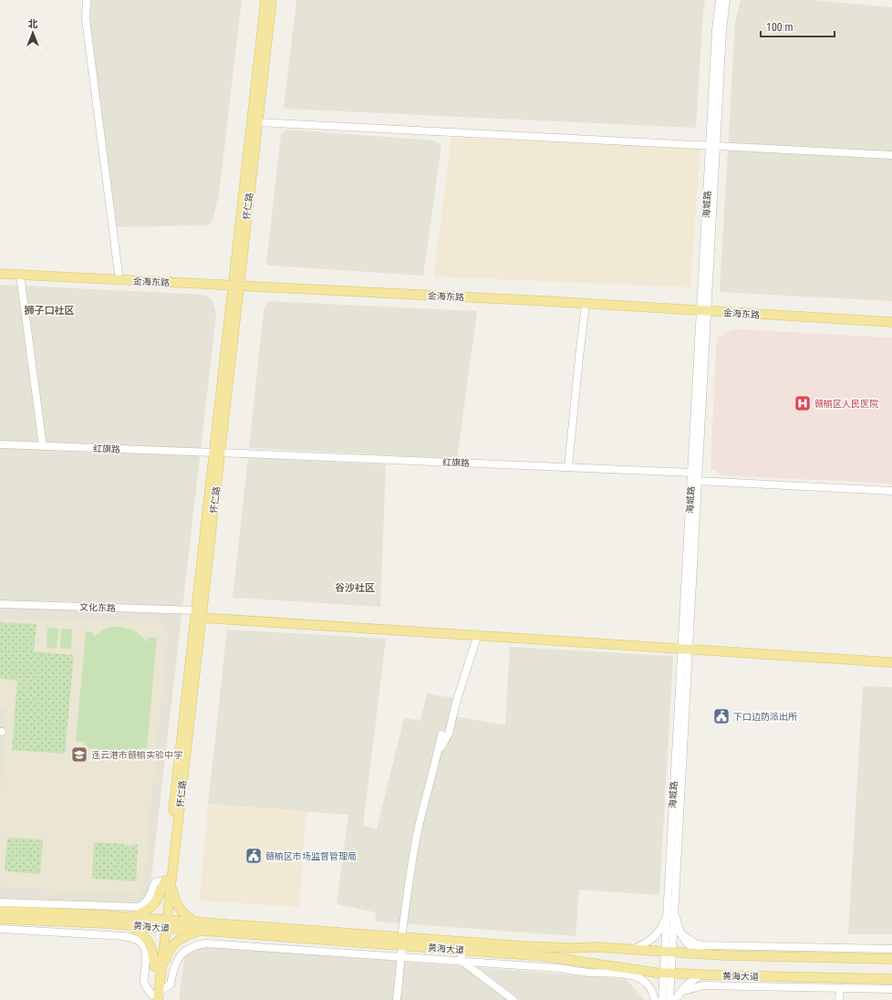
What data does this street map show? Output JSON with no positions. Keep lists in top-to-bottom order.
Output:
{
  "streets": {
    "main road": ["怀仁路", "金海东路", "黄海大道"],
    "street": ["海城路", "红旗路", "文化东路"]
  },
  "crossings": [
    ["海城路", "金海东路"],
    ["海城路", "红旗路"],
    ["海城路", "黄海大道"],
    ["怀仁路", "金海东路"],
    ["怀仁路", "红旗路"],
    ["怀仁路", "文化东路"],
    ["怀仁路", "黄海大道"]
  ],
  "districts": ["狮子口社区", "谷沙社区"],
  "places": {
    "hospital": ["赣榆区人民医院"],
    "public building": ["下口边防派出所", "赣榆区市场监督管理局"],
    "school or university": ["连云港市赣榆实验中学"]
  },
  "scale_bar": "100 m",
  "north": "top"
}
